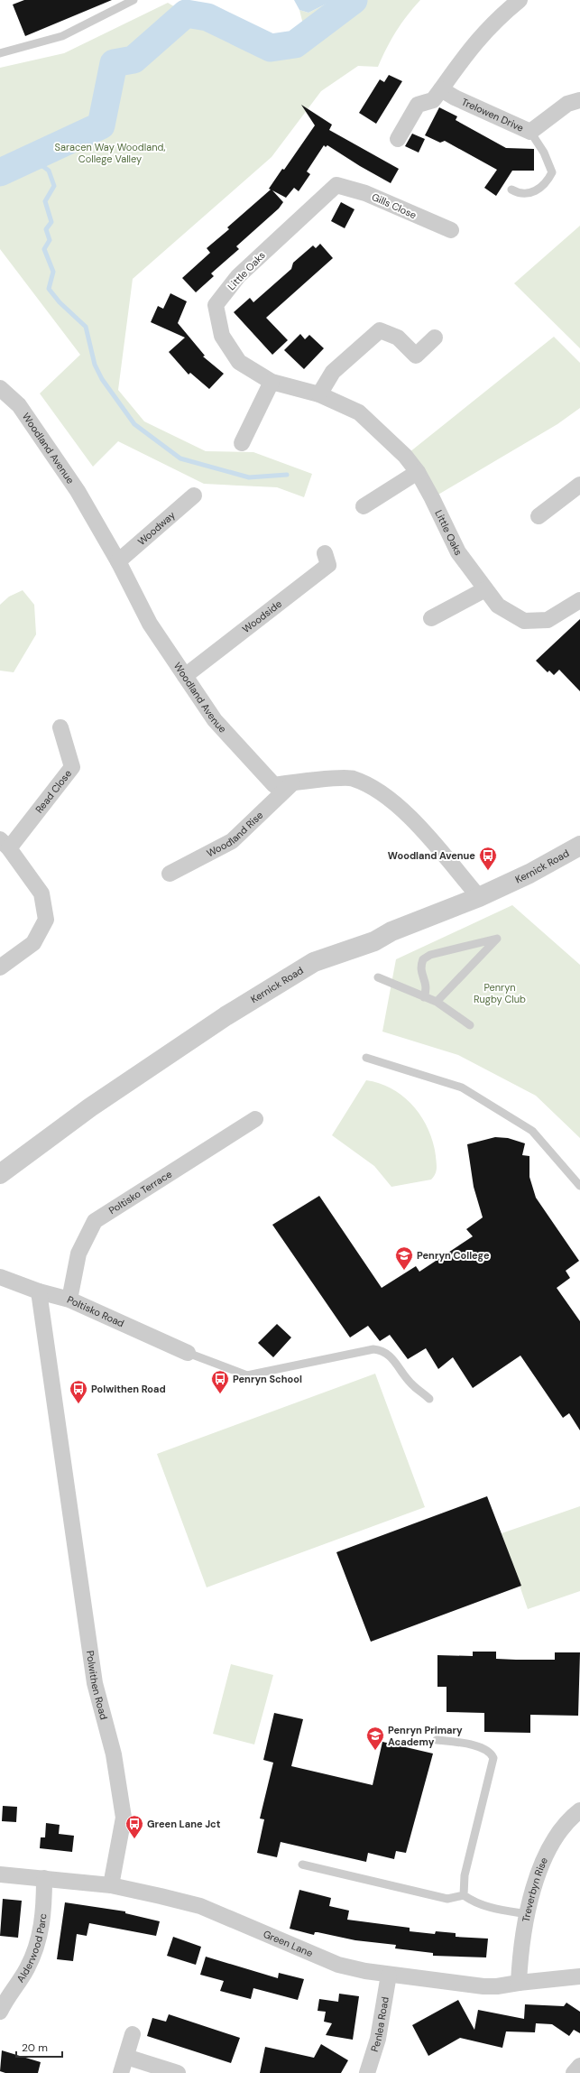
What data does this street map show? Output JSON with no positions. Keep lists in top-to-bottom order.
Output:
{
  "streets": {
    "street": [
      "Trelowen Drive",
      "Gills Close",
      "Little Oaks",
      "Woodland Avenue",
      "Woodway",
      "Woodside",
      "Read Close",
      "Woodland Rise",
      "Kernick Road",
      "Poltisko Terrace",
      "Poltisko Road",
      "Polwithen Road",
      "Treverbyn Rise",
      "Green Lane",
      "Alderwood Parc",
      "Penlea Road"
    ]
  },
  "crossings": [
    ["Gills Close", "Little Oaks"],
    ["Woodland Avenue", "Woodway"],
    ["Woodland Avenue", "Woodside"],
    ["Woodland Avenue", "Woodland Rise"],
    ["Woodland Avenue", "Kernick Road"],
    ["Poltisko Terrace", "Poltisko Road"],
    ["Poltisko Road", "Polwithen Road"],
    ["Polwithen Road", "Green Lane"],
    ["Treverbyn Rise", "Green Lane"],
    ["Green Lane", "Alderwood Parc"],
    ["Green Lane", "Penlea Road"]
  ],
  "parks": ["Saracen Way Woodland, College Valley", "Penryn Rugby Club"],
  "places": {
    "bus stop": [
      "Woodland Avenue",
      "Penryn School",
      "Polwithen Road",
      "Green Lane Jct"
    ],
    "school or university": ["Penryn College", "Penryn Primary Academy"]
  },
  "scale_bar": "20 m"
}
